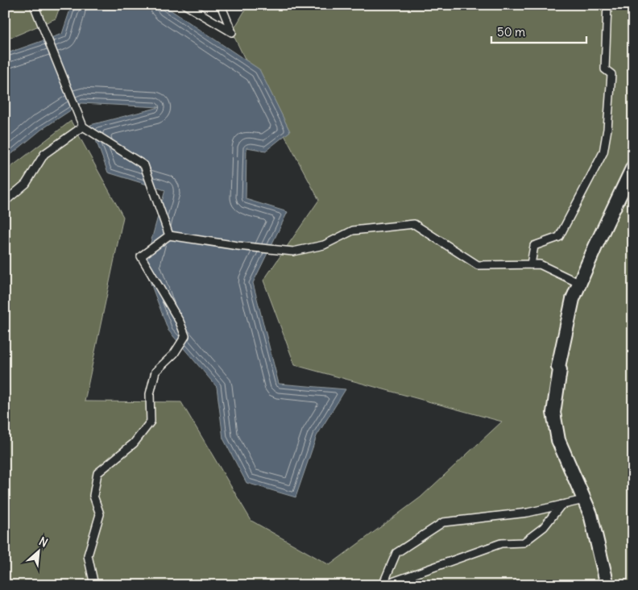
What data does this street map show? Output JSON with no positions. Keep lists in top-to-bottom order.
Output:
{
  "scale_bar": "50 m",
  "north": "top right"
}
